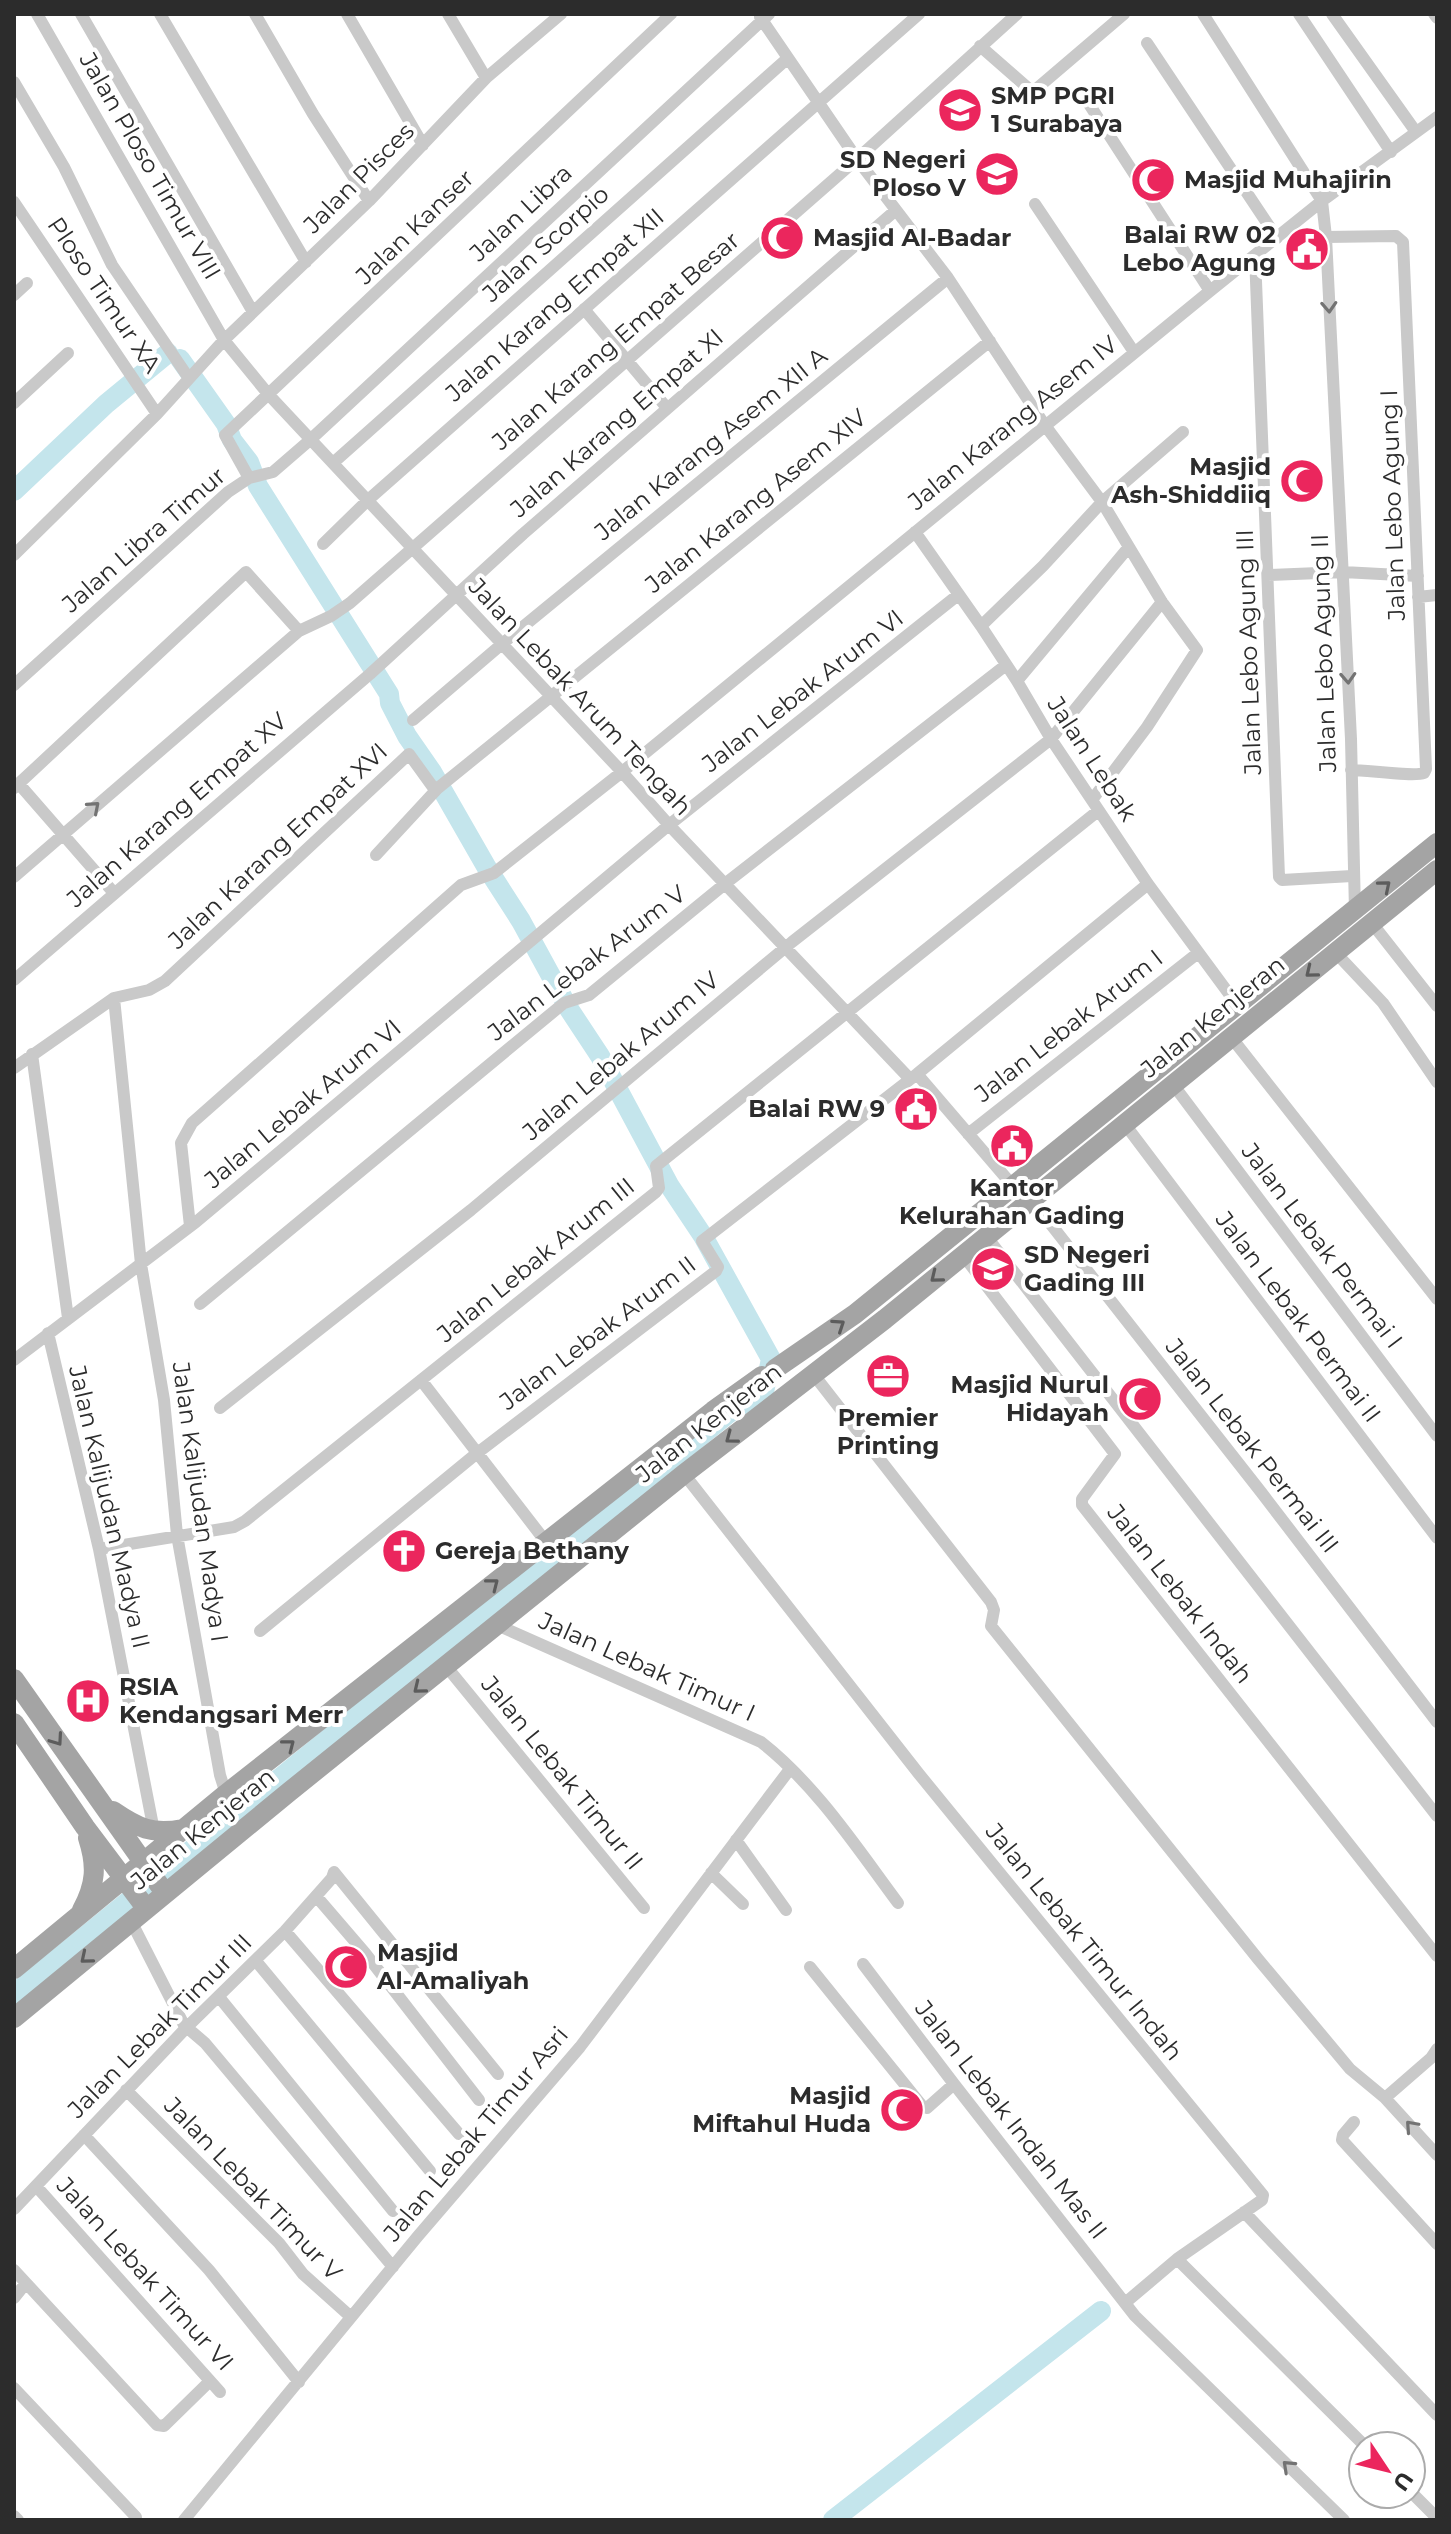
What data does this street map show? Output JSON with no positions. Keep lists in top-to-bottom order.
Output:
{
  "streets": {
    "main road": ["Jalan Kenjeran"],
    "street": [
      "Jalan Ploso Timur VIII",
      "Jalan Pisces",
      "Jalan Libra",
      "Jalan Kanser",
      "Jalan Scorpio",
      "Ploso Timur XA",
      "Jalan Karang Empat XII",
      "Jalan Karang Empat Besar",
      "Jalan Karang Empat XI",
      "Jalan Karang Asem IV",
      "Jalan Karang Asem XII A",
      "Jalan Karang Asem XIV",
      "Jalan Lebo Agung I",
      "Jalan Libra Timur",
      "Jalan Lebo Agung III",
      "Jalan Lebo Agung II",
      "Jalan Lebak Arum VI",
      "Jalan Lebak Arum Tengah",
      "Jalan Lebak",
      "Jalan Karang Empat XV",
      "Jalan Karang Empat XVI",
      "Jalan Lebak Arum V",
      "Jalan Lebak Arum I",
      "Jalan Lebak Arum IV",
      "Jalan Lebak Permai I",
      "Jalan Lebak Arum III",
      "Jalan Lebak Permai II",
      "Jalan Lebak Arum II",
      "Jalan Lebak Permai III",
      "Jalan Kalijudan Madya I",
      "Jalan Kalijudan Madya II",
      "Jalan Lebak Indah",
      "Jalan Lebak Timur I",
      "Jalan Lebak Timur II",
      "Jalan Lebak Timur Indah",
      "Jalan Lebak Timur III",
      "Jalan Lebak Indah Mas II",
      "Jalan Lebak Timur Asri",
      "Jalan Lebak Timur V",
      "Jalan Lebak Timur VI"
    ]
  },
  "crossings": [
    ["Jalan Ploso Timur VIII", "Jalan Pisces"],
    ["Jalan Ploso Timur VIII", "Jalan Lebak Arum Tengah"],
    ["Jalan Pisces", "Ploso Timur XA"],
    ["Jalan Pisces", "Jalan Lebak Arum Tengah"],
    ["Jalan Libra", "Jalan Libra Timur"],
    ["Jalan Libra", "Jalan Lebak Arum Tengah"],
    ["Jalan Kanser", "Jalan Libra Timur"],
    ["Jalan Kanser", "Jalan Lebak Arum Tengah"],
    ["Jalan Scorpio", "Jalan Lebak Arum Tengah"],
    ["Jalan Karang Empat XII", "Jalan Lebak Arum Tengah"],
    ["Jalan Karang Empat Besar", "Jalan Lebak Arum Tengah"],
    ["Jalan Karang Empat XI", "Jalan Lebak Arum Tengah"],
    ["Jalan Karang Empat XI", "Jalan Karang Empat XV"],
    ["Jalan Karang Asem IV", "Jalan Lebo Agung III"],
    ["Jalan Karang Asem IV", "Jalan Lebo Agung II"],
    ["Jalan Karang Asem IV", "Jalan Lebak Arum VI"],
    ["Jalan Karang Asem IV", "Jalan Lebak Arum Tengah"],
    ["Jalan Karang Asem IV", "Jalan Lebak"],
    ["Jalan Karang Asem XII A", "Jalan Lebak Arum Tengah"],
    ["Jalan Karang Asem XIV", "Jalan Lebak Arum Tengah"],
    ["Jalan Lebo Agung I", "Jalan Lebo Agung II"],
    ["Jalan Libra Timur", "Jalan Lebak Arum Tengah"],
    ["Jalan Lebo Agung III", "Jalan Lebo Agung II"],
    ["Jalan Lebo Agung II", "Jalan Kenjeran"],
    ["Jalan Lebak Arum VI", "Jalan Lebak Arum Tengah"],
    ["Jalan Lebak Arum VI", "Jalan Lebak"],
    ["Jalan Lebak Arum Tengah", "Jalan Lebak Arum V"],
    ["Jalan Lebak Arum Tengah", "Jalan Kenjeran"],
    ["Jalan Lebak Arum Tengah", "Jalan Lebak Arum I"],
    ["Jalan Lebak Arum Tengah", "Jalan Lebak Arum IV"],
    ["Jalan Lebak Arum Tengah", "Jalan Lebak Arum III"],
    ["Jalan Lebak Arum Tengah", "Jalan Lebak Arum II"],
    ["Jalan Lebak", "Jalan Lebak Arum V"],
    ["Jalan Lebak", "Jalan Kenjeran"],
    ["Jalan Lebak", "Jalan Lebak Arum I"],
    ["Jalan Lebak", "Jalan Lebak Arum IV"],
    ["Jalan Lebak", "Jalan Lebak Arum III"],
    ["Jalan Lebak", "Jalan Lebak Arum II"],
    ["Jalan Karang Empat XVI", "Jalan Kalijudan Madya I"],
    ["Jalan Kenjeran", "Jalan Lebak Permai I"],
    ["Jalan Kenjeran", "Jalan Lebak Permai II"],
    ["Jalan Kenjeran", "Jalan Lebak Permai III"],
    ["Jalan Kenjeran", "Jalan Kalijudan Madya I"],
    ["Jalan Kenjeran", "Jalan Lebak Indah"],
    ["Jalan Kenjeran", "Jalan Lebak Timur I"],
    ["Jalan Kenjeran", "Jalan Lebak Timur II"],
    ["Jalan Kenjeran", "Jalan Lebak Timur Indah"],
    ["Jalan Lebak Arum IV", "Jalan Lebak Arum III"],
    ["Jalan Lebak Arum III", "Jalan Kalijudan Madya I"],
    ["Jalan Lebak Arum III", "Jalan Kalijudan Madya II"],
    ["Jalan Lebak Timur I", "Jalan Lebak Timur Asri"],
    ["Jalan Lebak Timur III", "Jalan Lebak Timur V"],
    ["Jalan Lebak Timur III", "Jalan Lebak Timur VI"],
    ["Jalan Lebak Timur Asri", "Jalan Lebak Timur V"]
  ],
  "one_way": ["Jalan Lebo Agung II"],
  "places": {
    "school or university": ["SMP PGRI 1 Surabaya", "SD Negeri Ploso V", "SD Negeri Gading III"],
    "mosque": [
      "Masjid Muhajirin",
      "Masjid Al-Badar",
      "Masjid Ash-Shiddiiq",
      "Masjid Nurul Hidayah",
      "Masjid Al-Amaliyah",
      "Masjid Miftahul Huda"
    ],
    "public building": ["Balai RW 02 Lebo Agung", "Balai RW 9", "Kantor Kelurahan Gading"],
    "office": ["Premier Printing"],
    "church": ["Gereja Bethany"],
    "hospital": ["RSIA Kendangsari Merr"]
  },
  "north": "bottom right"
}
